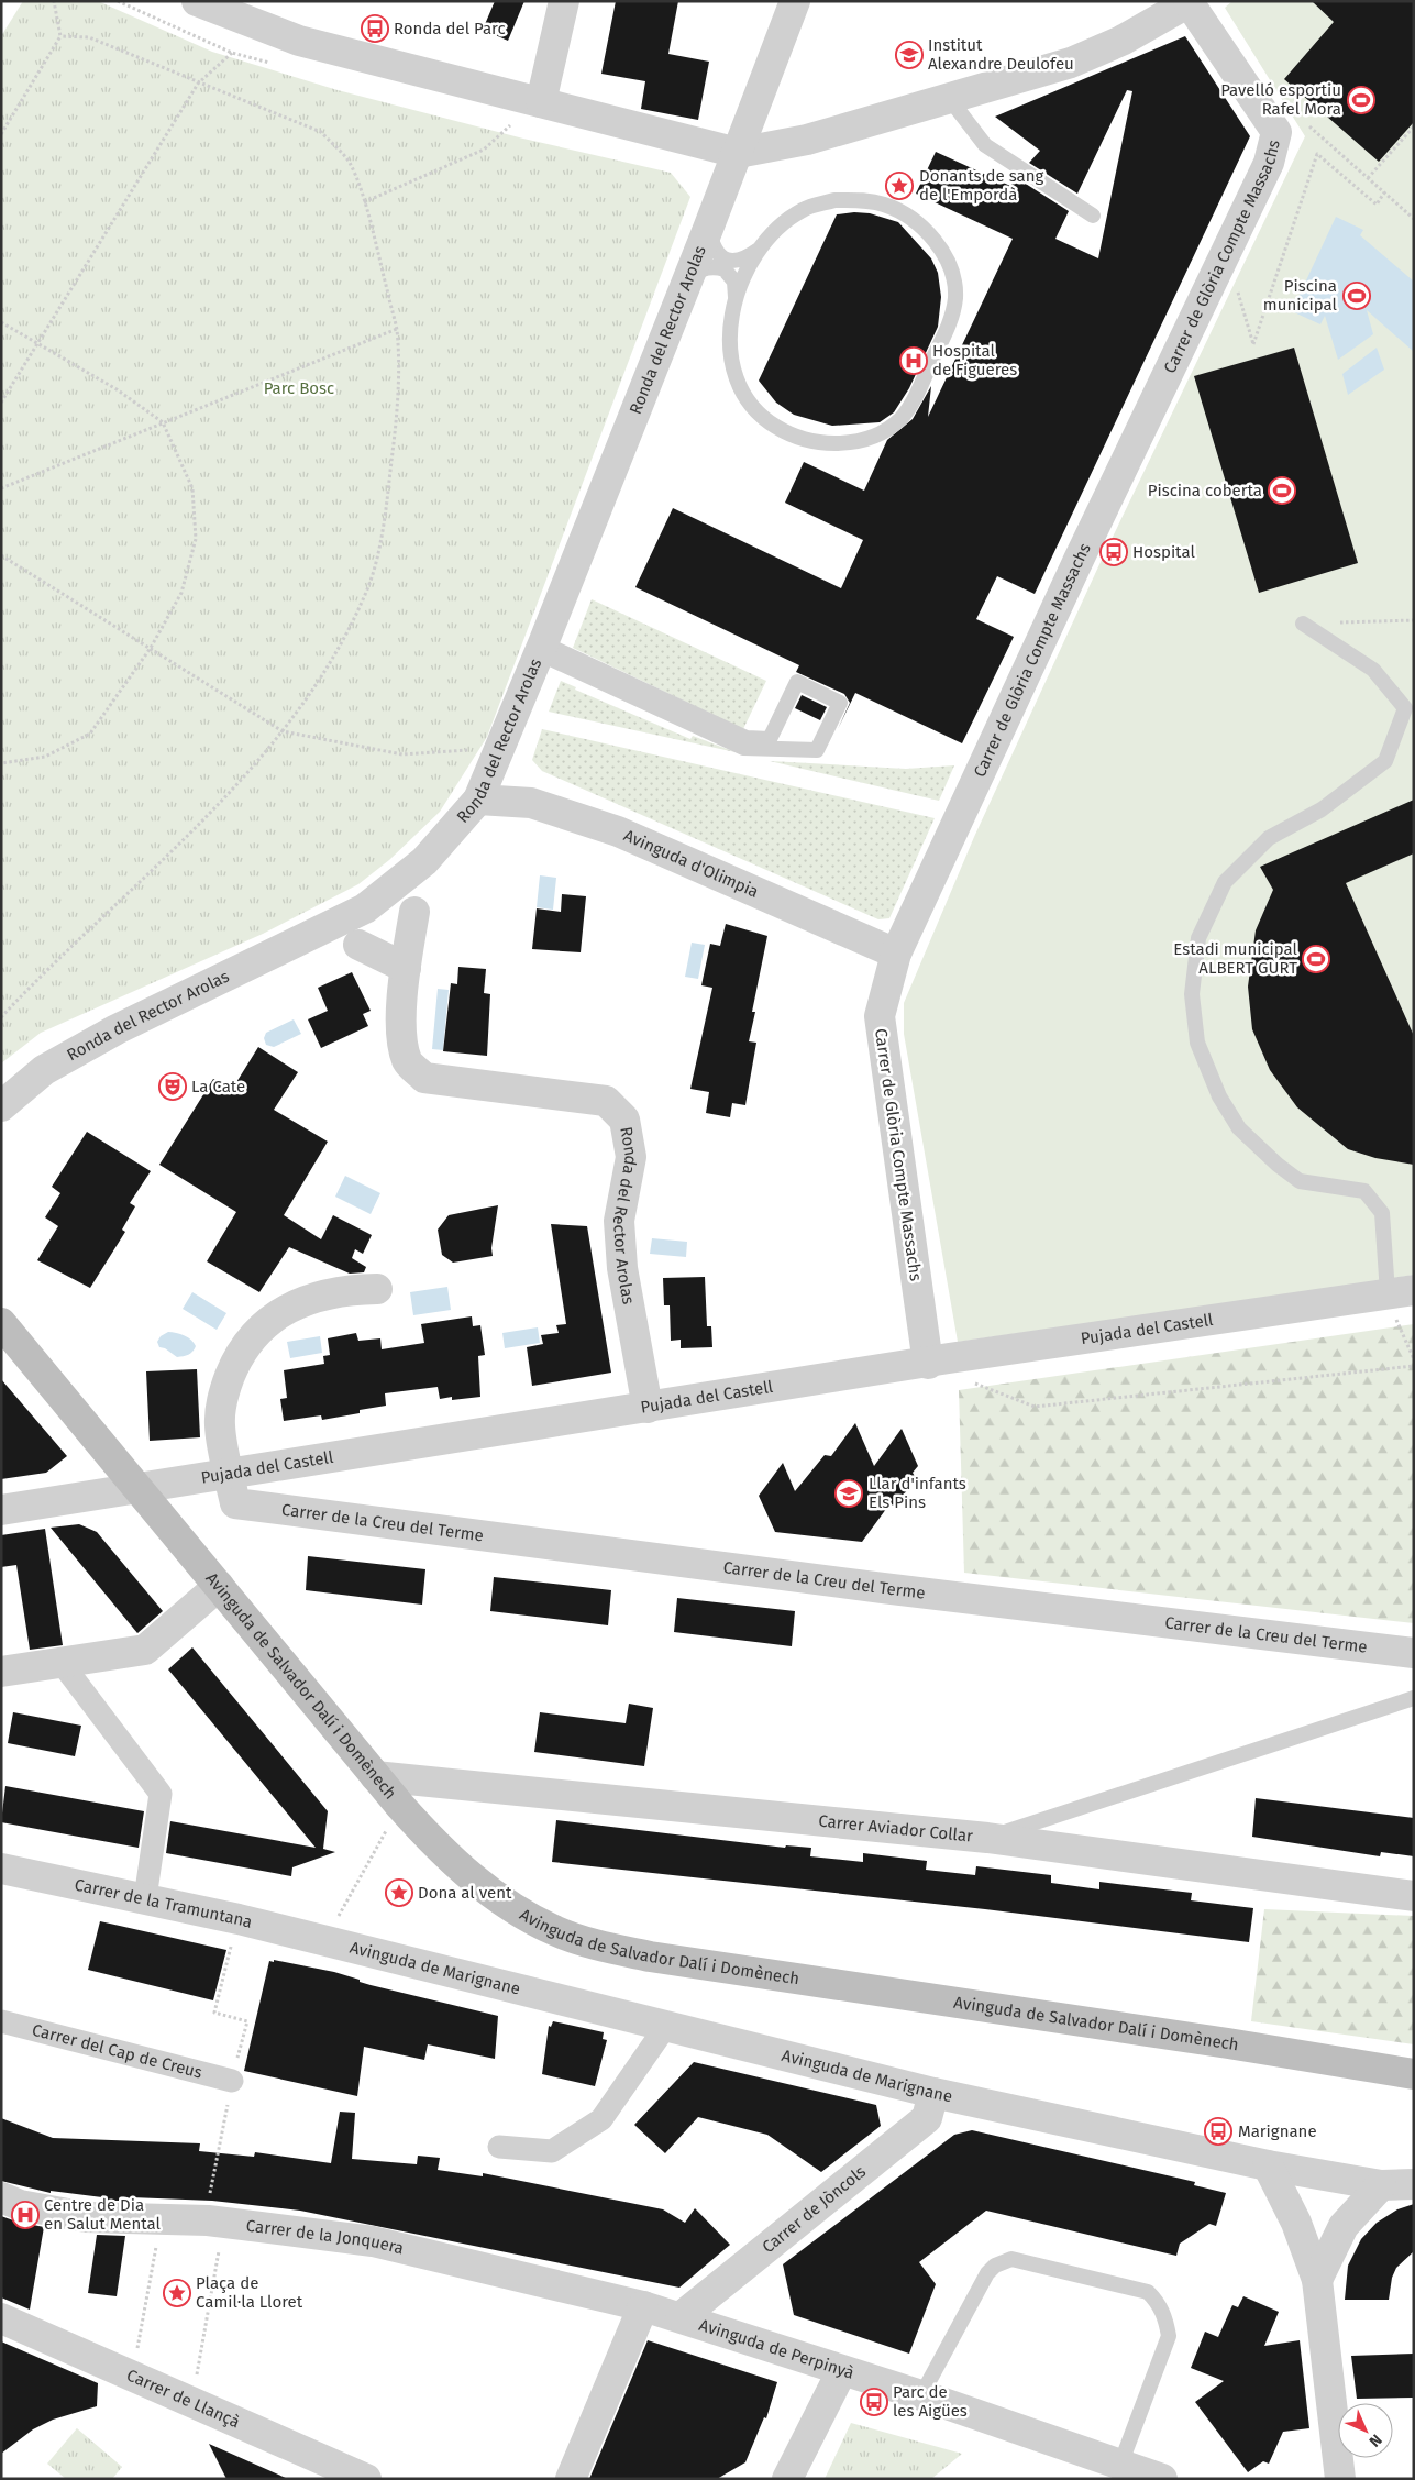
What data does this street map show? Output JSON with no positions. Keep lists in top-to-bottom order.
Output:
{
  "streets": {
    "main road": ["Avinguda de Salvador Dalí i Domènech"],
    "street": [
      "Carrer de Glòria Compte Massachs",
      "Ronda del Rector Arolas",
      "Avinguda d'Olimpia",
      "Pujada del Castell",
      "Carrer de la Creu del Terme",
      "Carrer Aviador Collar",
      "Carrer de la Tramuntana",
      "Avinguda de Marignane",
      "Carrer del Cap de Creus",
      "Carrer de Jòncols",
      "Carrer de la Jonquera",
      "Avinguda de Perpinyà",
      "Carrer de Llançà"
    ]
  },
  "crossings": [
    ["Carrer de Glòria Compte Massachs", "Avinguda d'Olimpia"],
    ["Carrer de Glòria Compte Massachs", "Pujada del Castell"],
    ["Ronda del Rector Arolas", "Avinguda d'Olimpia"],
    ["Ronda del Rector Arolas", "Pujada del Castell"],
    ["Pujada del Castell", "Carrer de la Creu del Terme"],
    ["Pujada del Castell", "Avinguda de Salvador Dalí i Domènech"],
    ["Avinguda de Salvador Dalí i Domènech", "Carrer Aviador Collar"],
    ["Carrer de la Tramuntana", "Avinguda de Marignane"],
    ["Avinguda de Marignane", "Carrer de Jòncols"],
    ["Carrer de Jòncols", "Avinguda de Perpinyà"],
    ["Carrer de la Jonquera", "Avinguda de Perpinyà"]
  ],
  "parks": ["Parc Bosc"],
  "places": {
    "bus stop": [
      "Ronda del Parc",
      "Hospital",
      "Marignane",
      "Parc de les Aigües"
    ],
    "school or university": ["Institut Alexandre Deulofeu", "Llar d'infants Els Pins"],
    "sports": [
      "Pavelló esportiu Rafel Mora",
      "Piscina municipal",
      "Piscina coberta",
      "Estadi municipal ALBERT GURT"
    ],
    "place": ["Donants de sang de l'Empordà", "Dona al vent", "Plaça de Camil·la Lloret"],
    "hospital": ["Hospital de Figueres", "Centre de Dia en Salut Mental"],
    "theatre": ["La Cate"]
  },
  "north": "bottom right"
}
